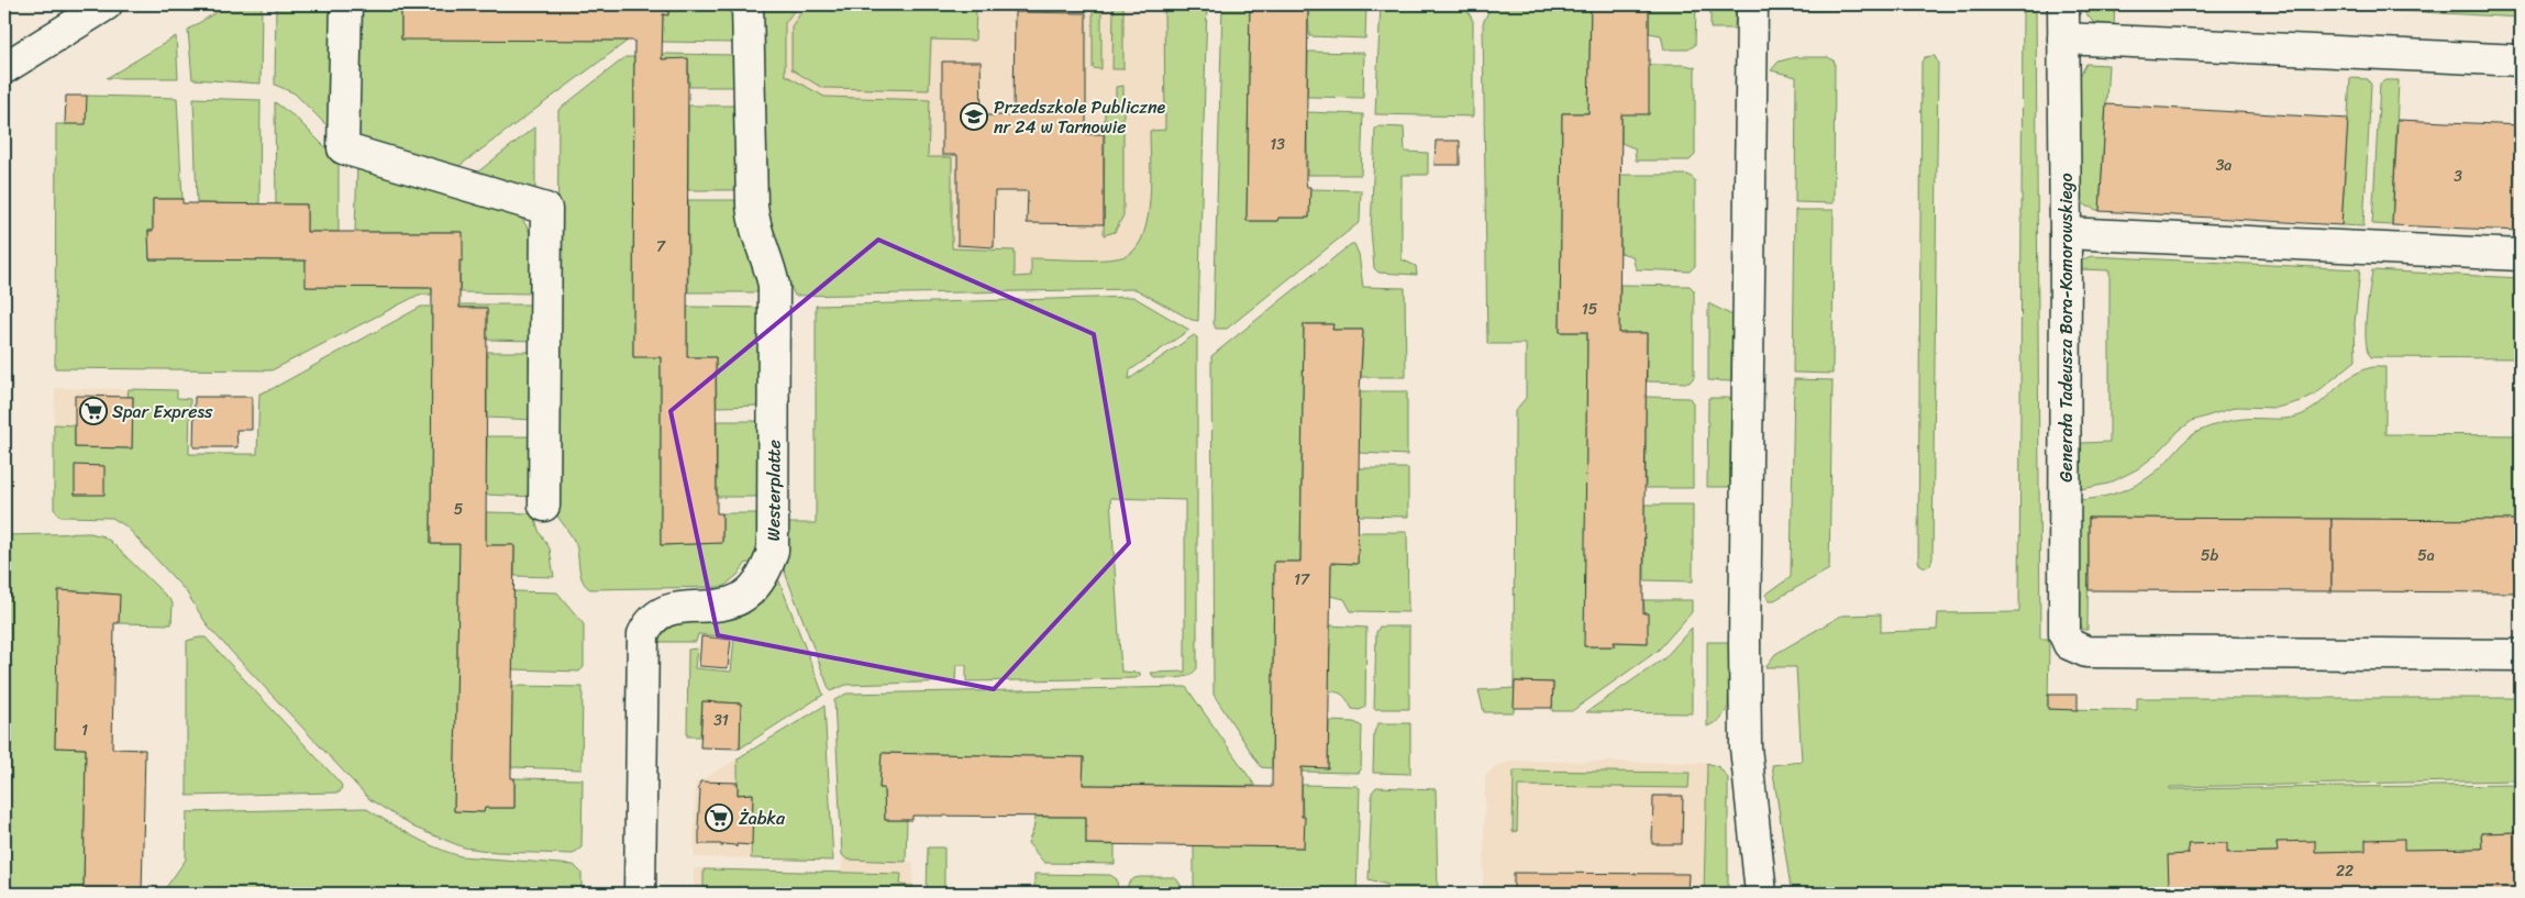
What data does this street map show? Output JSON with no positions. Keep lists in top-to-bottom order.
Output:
{
  "streets": {
    "street": ["Generała Tadeusza Bora-Komorowskiego", "Westerplatte"]
  },
  "places": {
    "school or university": ["Przedszkole Publiczne nr 24 w Tarnowie"],
    "supermarket": ["Spar Express", "Żabka"]
  },
  "house_numbers": [
    "13",
    "3a",
    "3",
    "7",
    "15",
    "5",
    "5b",
    "5a",
    "17",
    "31",
    "1",
    "22"
  ]
}
